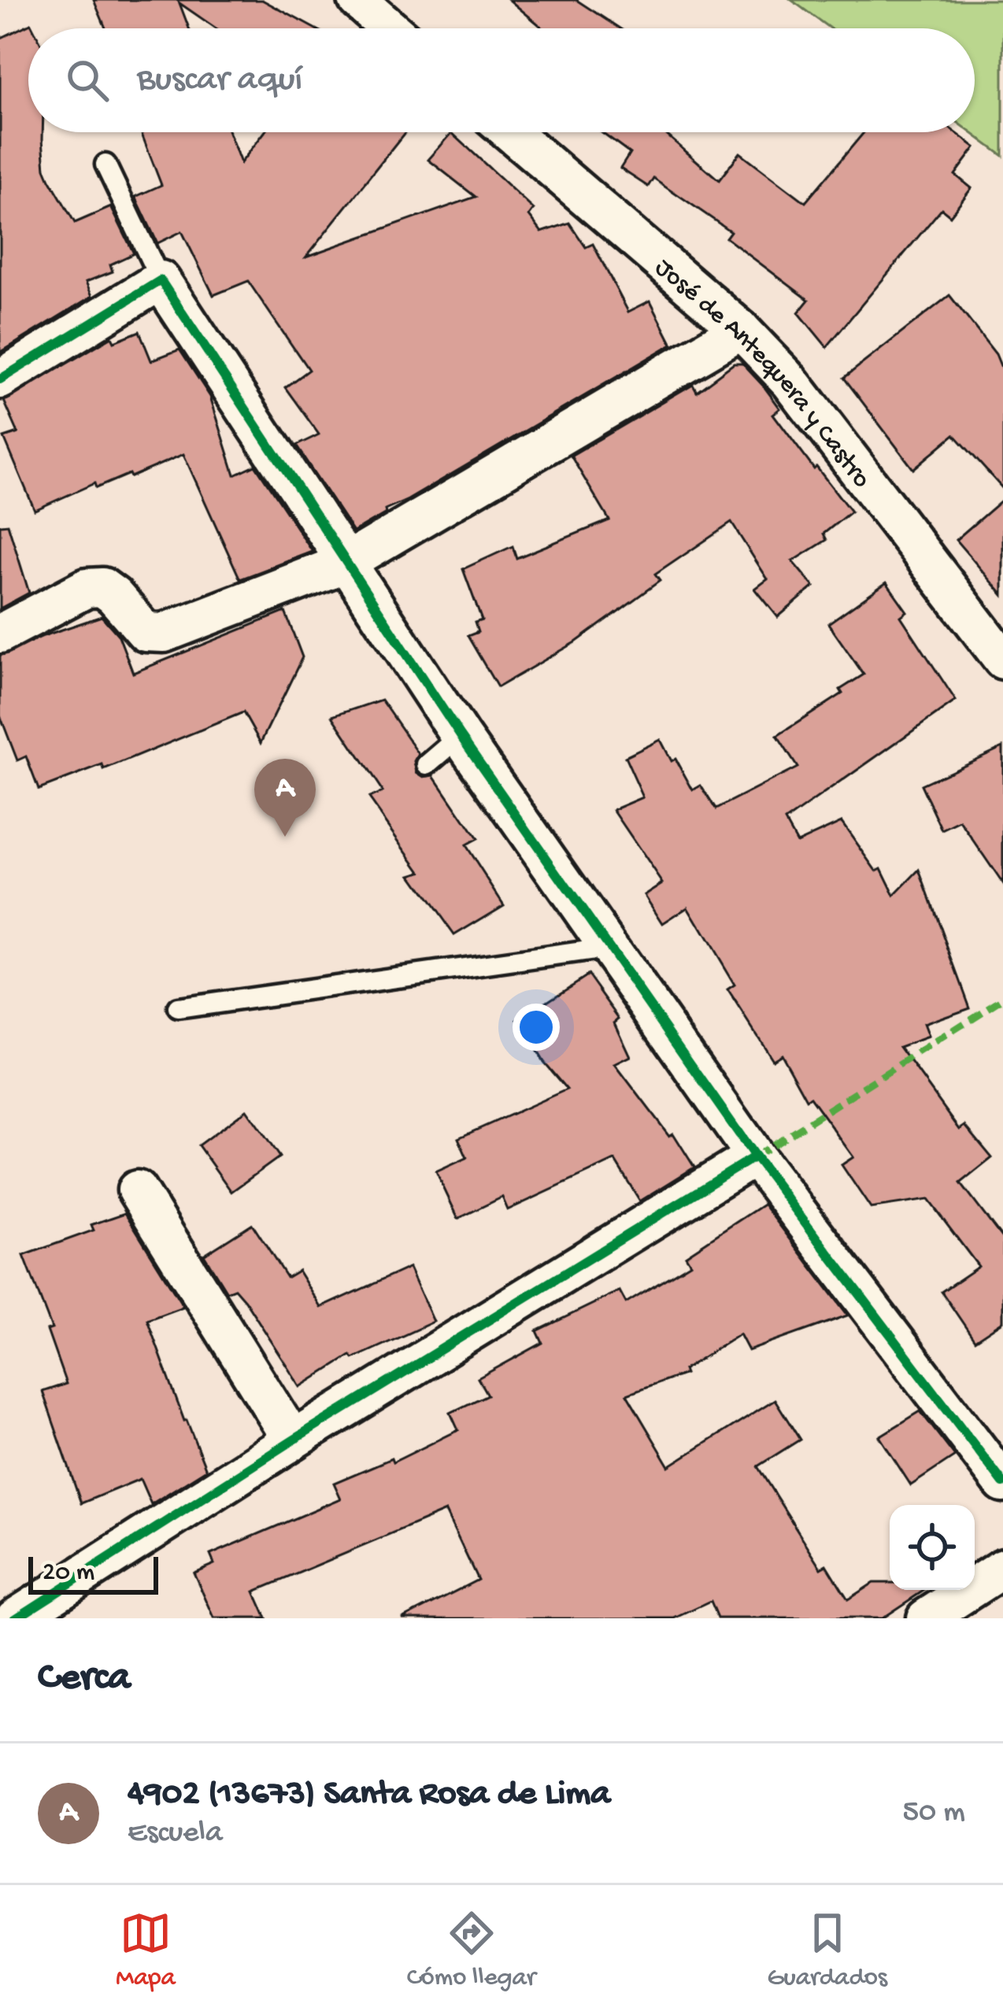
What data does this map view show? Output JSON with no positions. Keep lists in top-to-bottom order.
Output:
{
  "streets": {
    "street": ["José de Antequera y Castro"]
  },
  "scale_bar": "20 m",
  "page": {
    "search": "Buscar aquí",
    "pins": "A",
    "scale": "20 m",
    "heading": "Cerca",
    "list": [
      {
        "mark": "A",
        "name": "4902 (13673) Santa Rosa de Lima",
        "note": "Escuela",
        "value": "50 m"
      }
    ],
    "nav": ["Mapa", "Cómo llegar", "Guardados"]
  }
}
